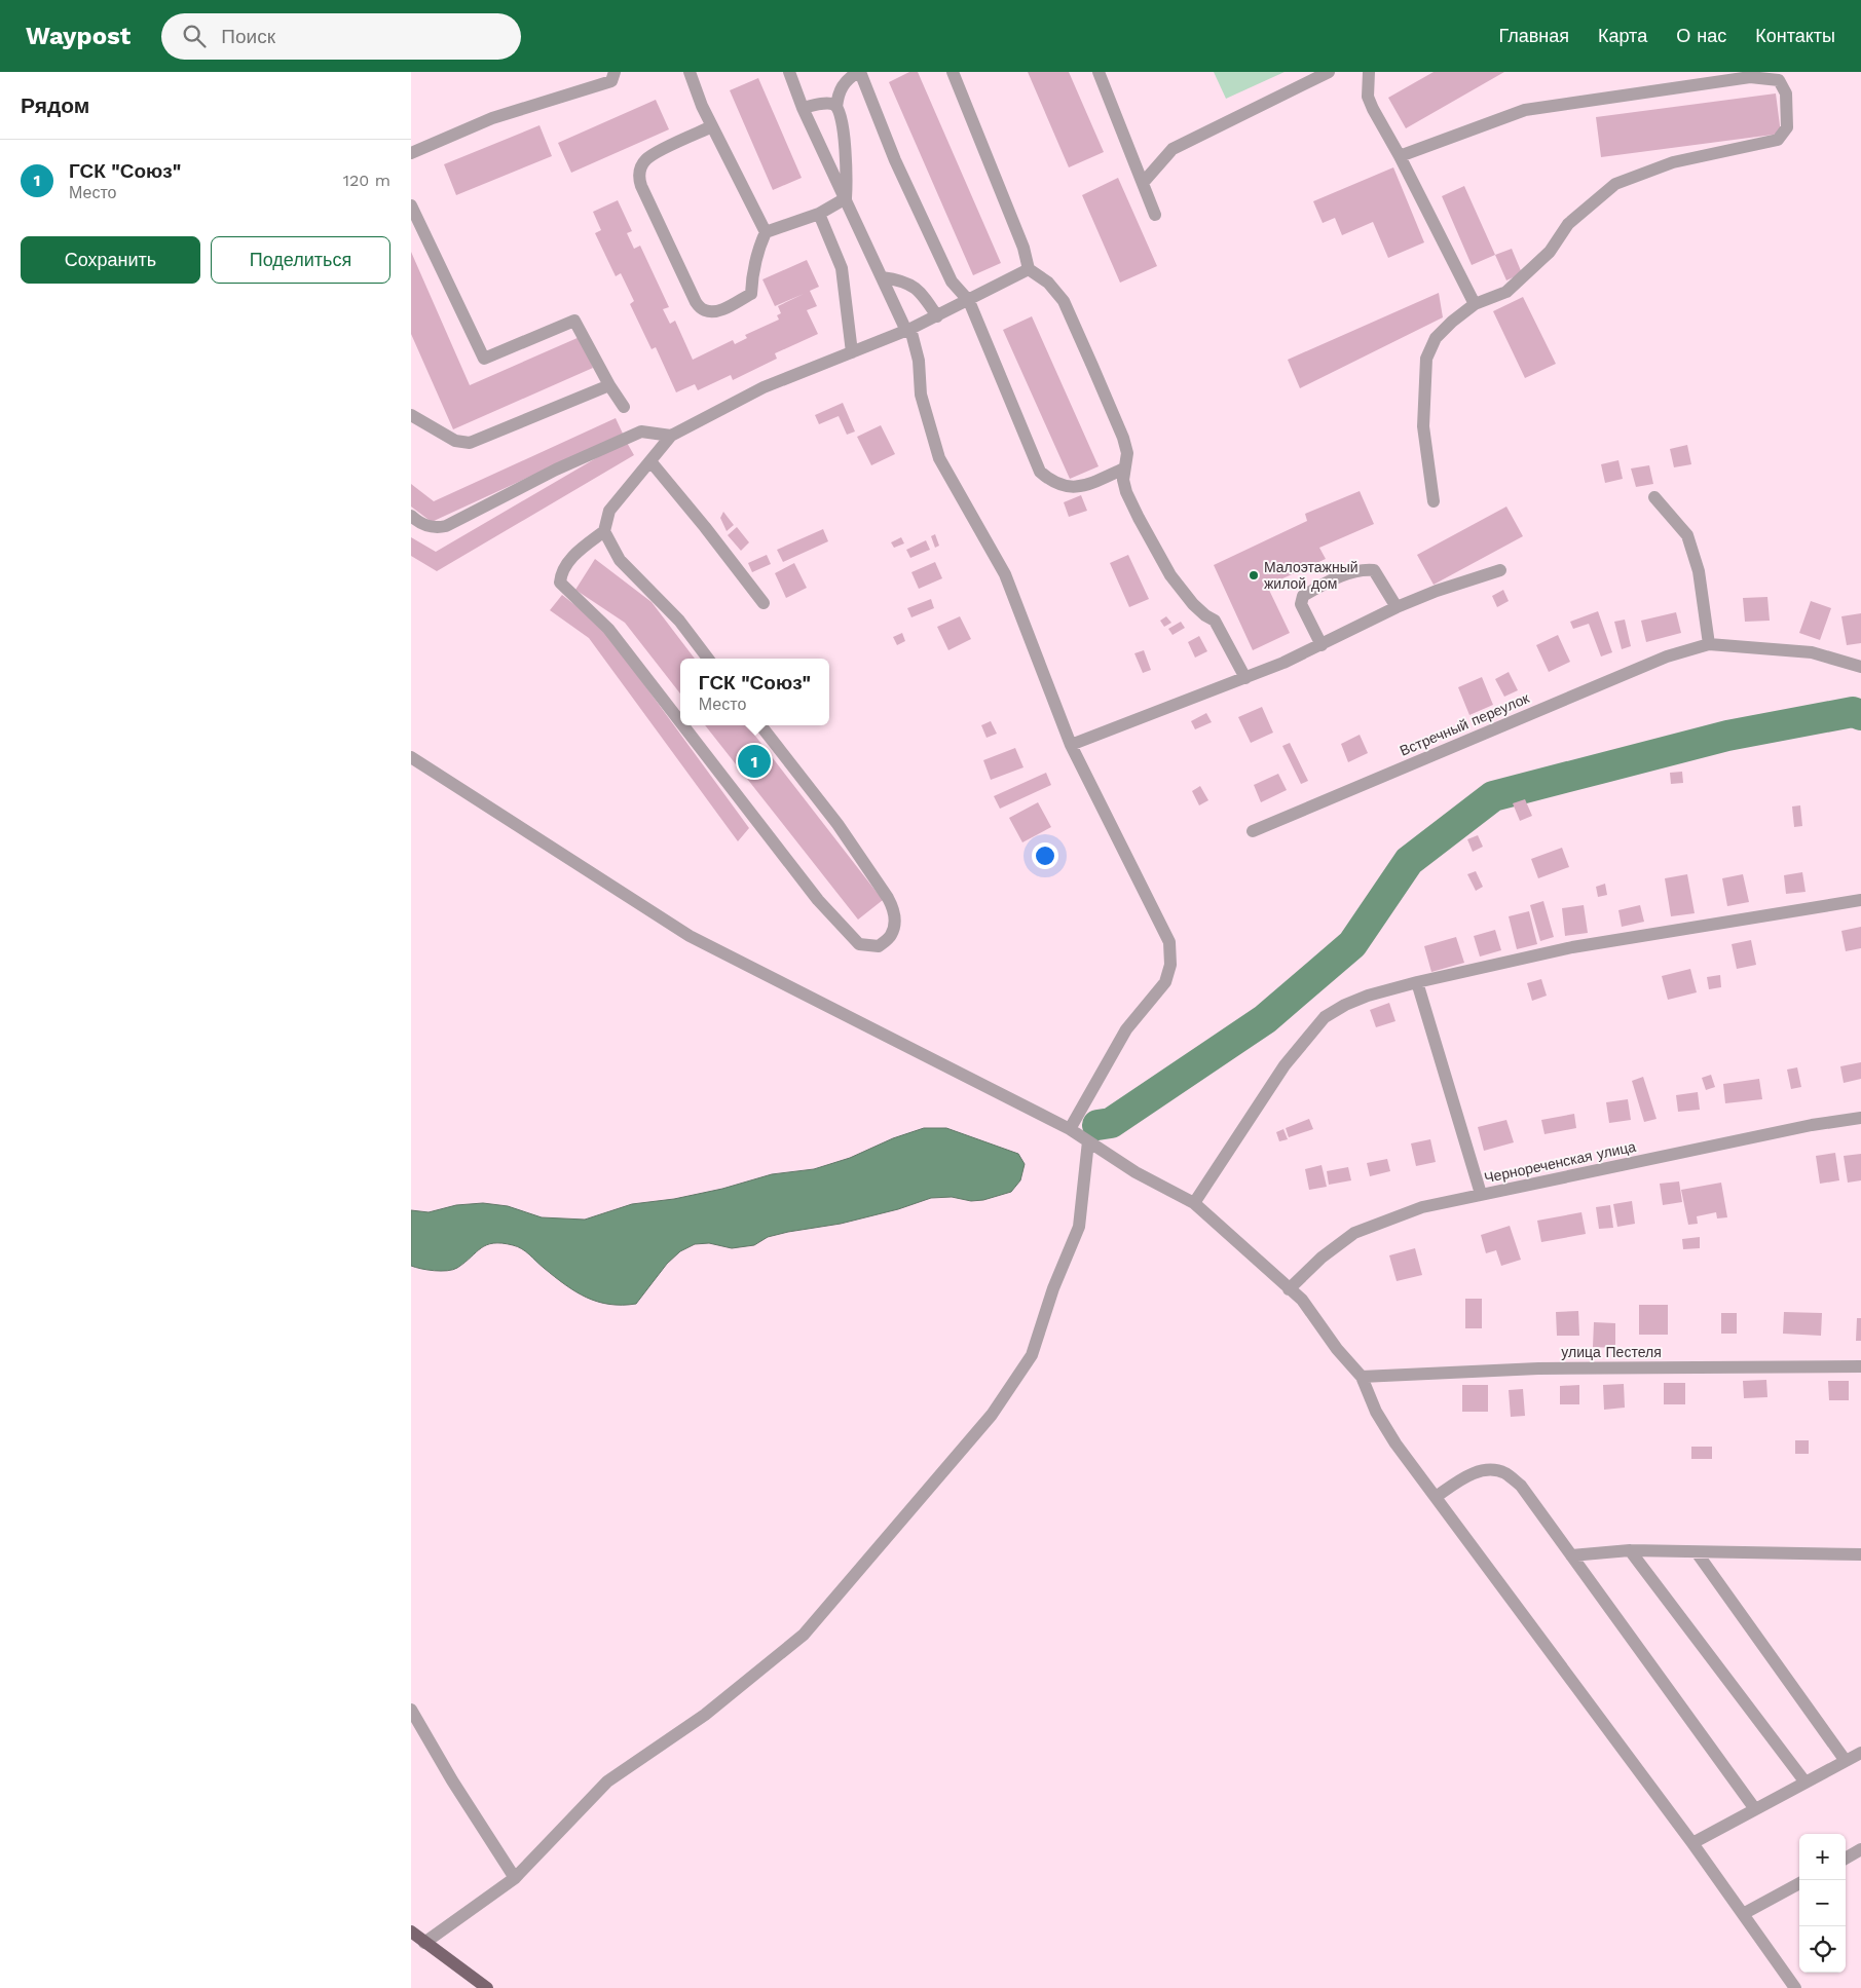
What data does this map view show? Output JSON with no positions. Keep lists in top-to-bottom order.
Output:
{
  "streets": {
    "street": ["Встречный переулок", "Чернореченская улица", "улица Пестеля"]
  },
  "places": ["Малоэтажный жилой дом"],
  "page": {
    "header": "Waypost",
    "search": "Поиск",
    "nav": [
      "Главная",
      "Карта",
      "О нас",
      "Контакты"
    ],
    "heading": "Рядом",
    "list": [
      {
        "mark": "1",
        "name": "ГСК \"Союз\"",
        "note": "Место",
        "value": "120 m"
      }
    ],
    "buttons": ["Сохранить", "Поделиться"],
    "popup": ["ГСК \"Союз\"", "Место"],
    "pins": "1",
    "map_buttons": ["+", "−"]
  }
}
